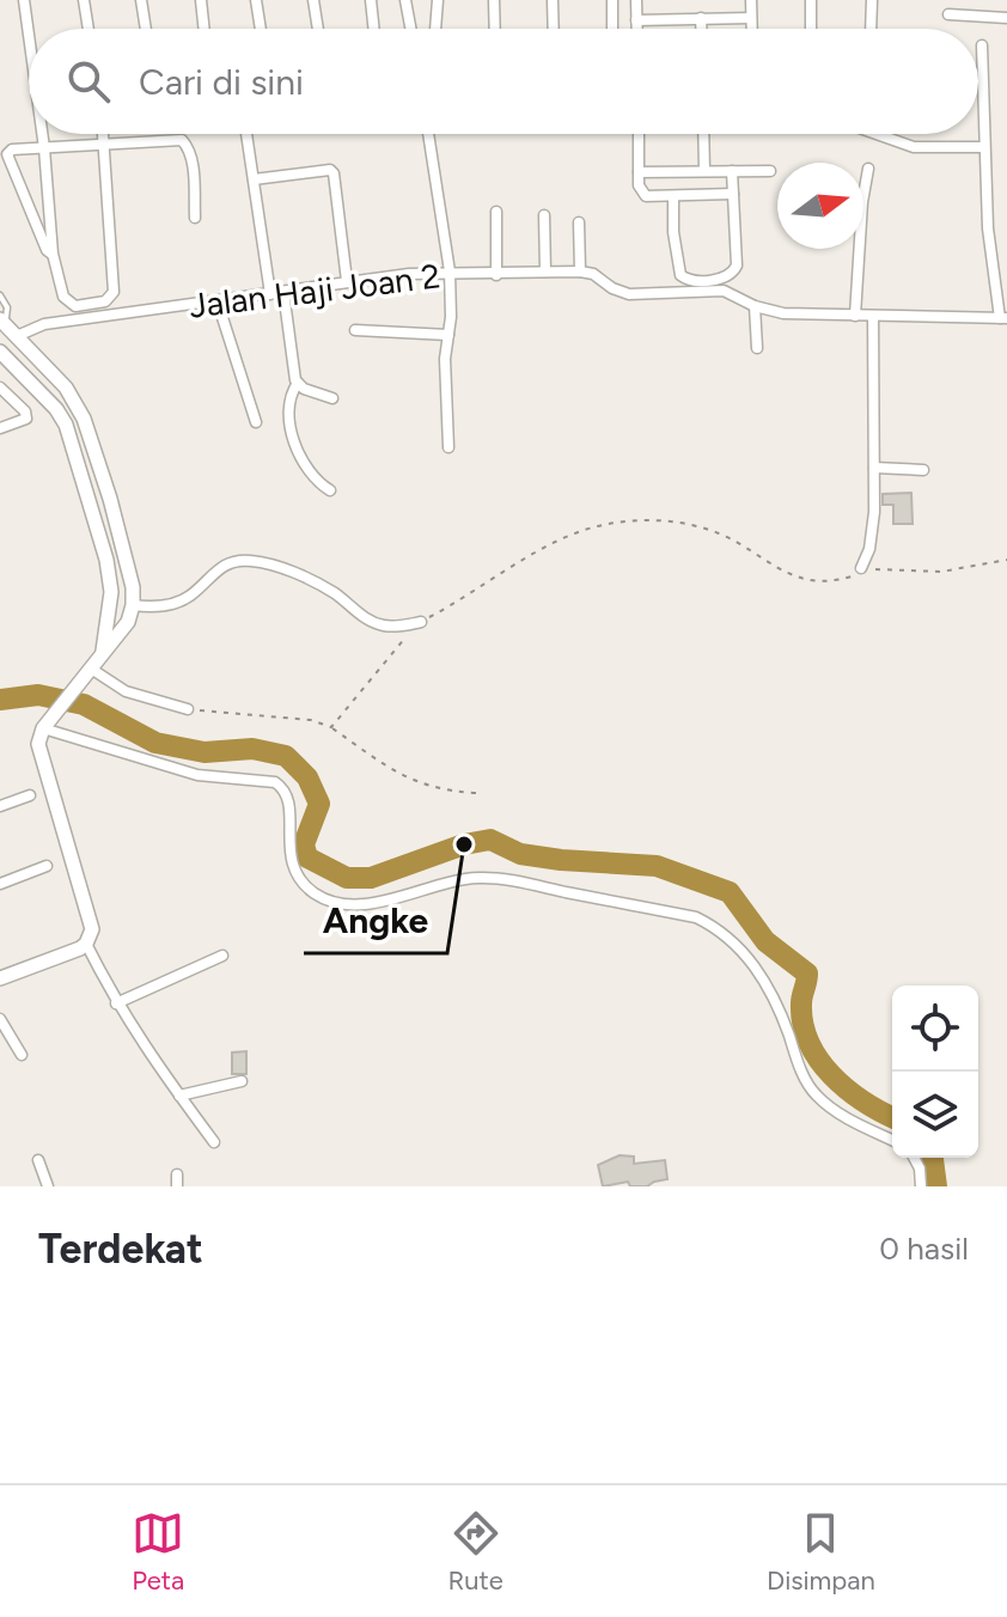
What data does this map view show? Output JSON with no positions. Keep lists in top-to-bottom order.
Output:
{
  "streets": {
    "street": ["Jalan Haji Joan 2"]
  },
  "places": ["Angke"],
  "north": "right",
  "page": {
    "search": "Cari di sini",
    "heading": ["Terdekat", "0 hasil"],
    "nav": ["Peta", "Rute", "Disimpan"]
  }
}
